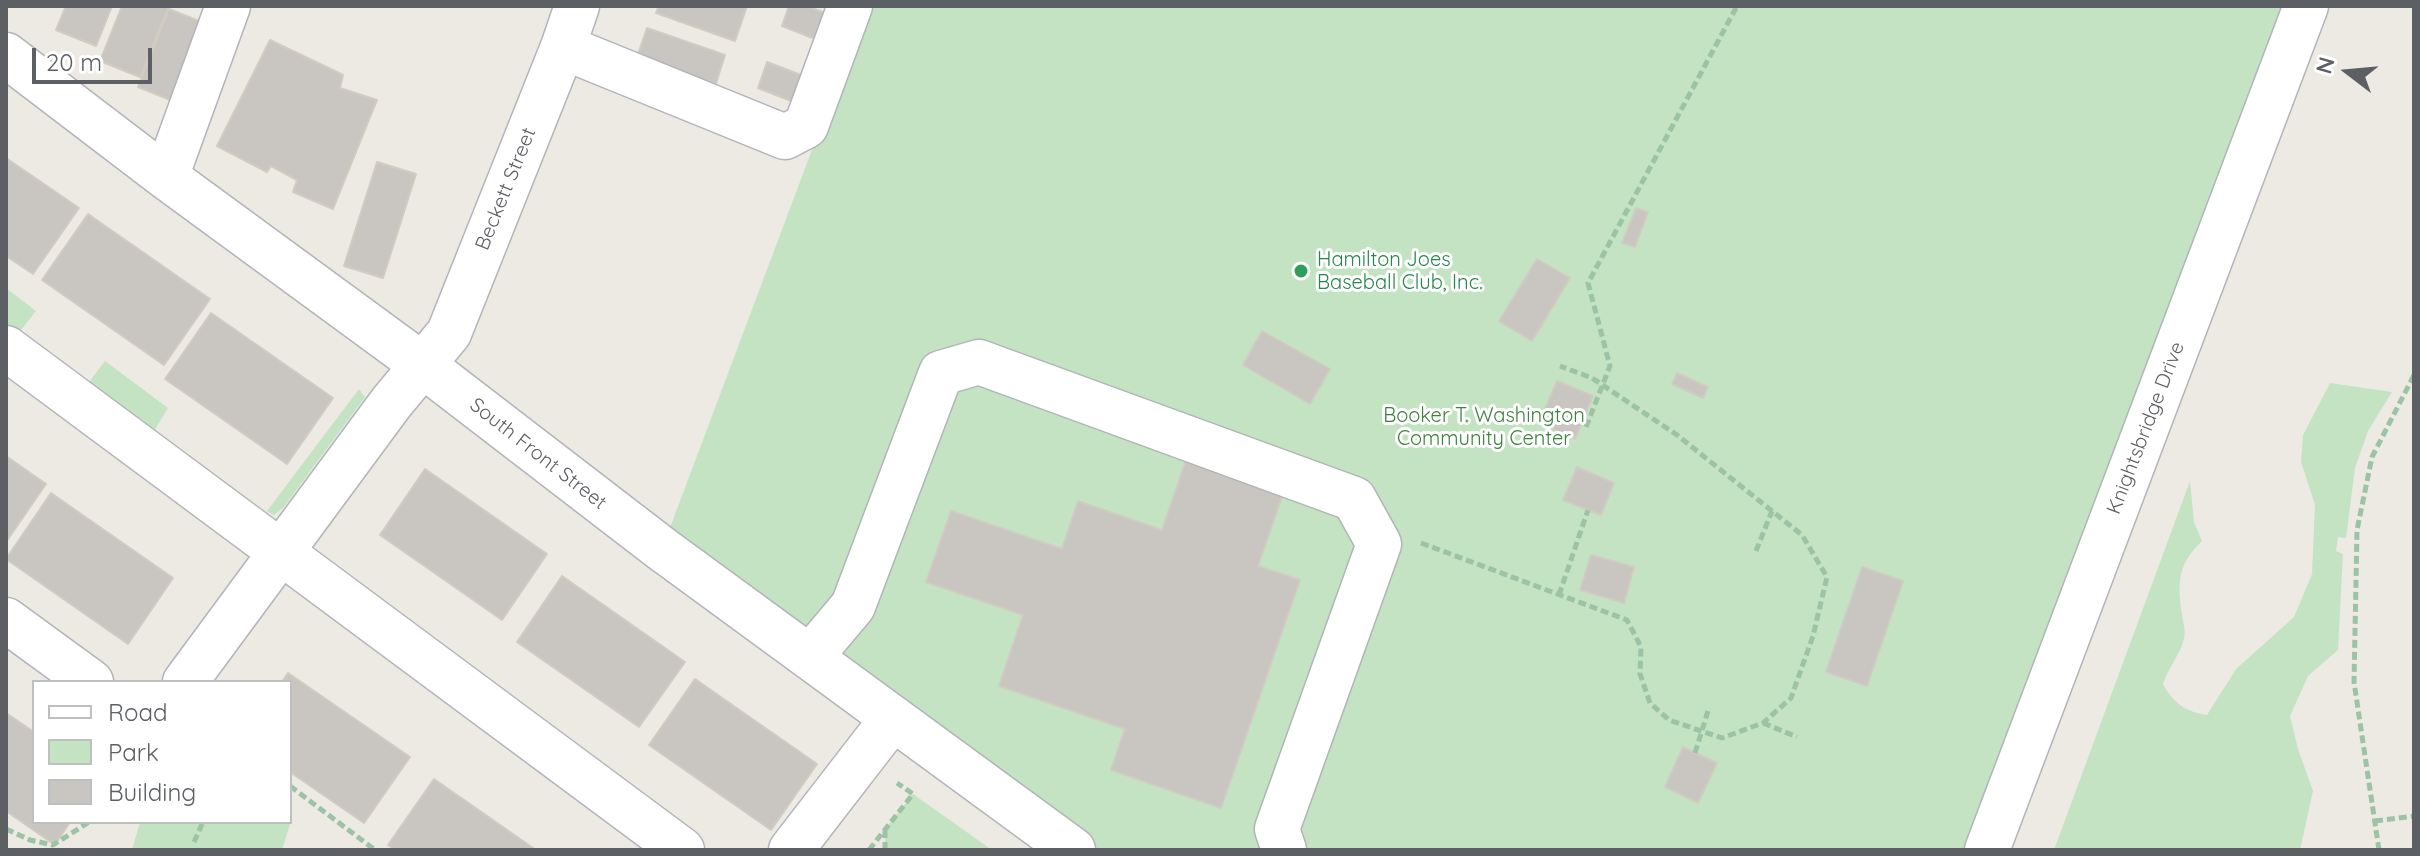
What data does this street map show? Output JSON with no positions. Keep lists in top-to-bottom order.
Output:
{
  "streets": {
    "street": ["Beckett Street", "Knightsbridge Drive", "South Front Street"]
  },
  "crossings": [
    ["Beckett Street", "South Front Street"]
  ],
  "parks": ["Booker T. Washington Community Center"],
  "places": ["Hamilton Joes Baseball Club, Inc."],
  "legend": ["Road", "Park", "Building"],
  "scale_bar": "20 m",
  "north": "left"
}
